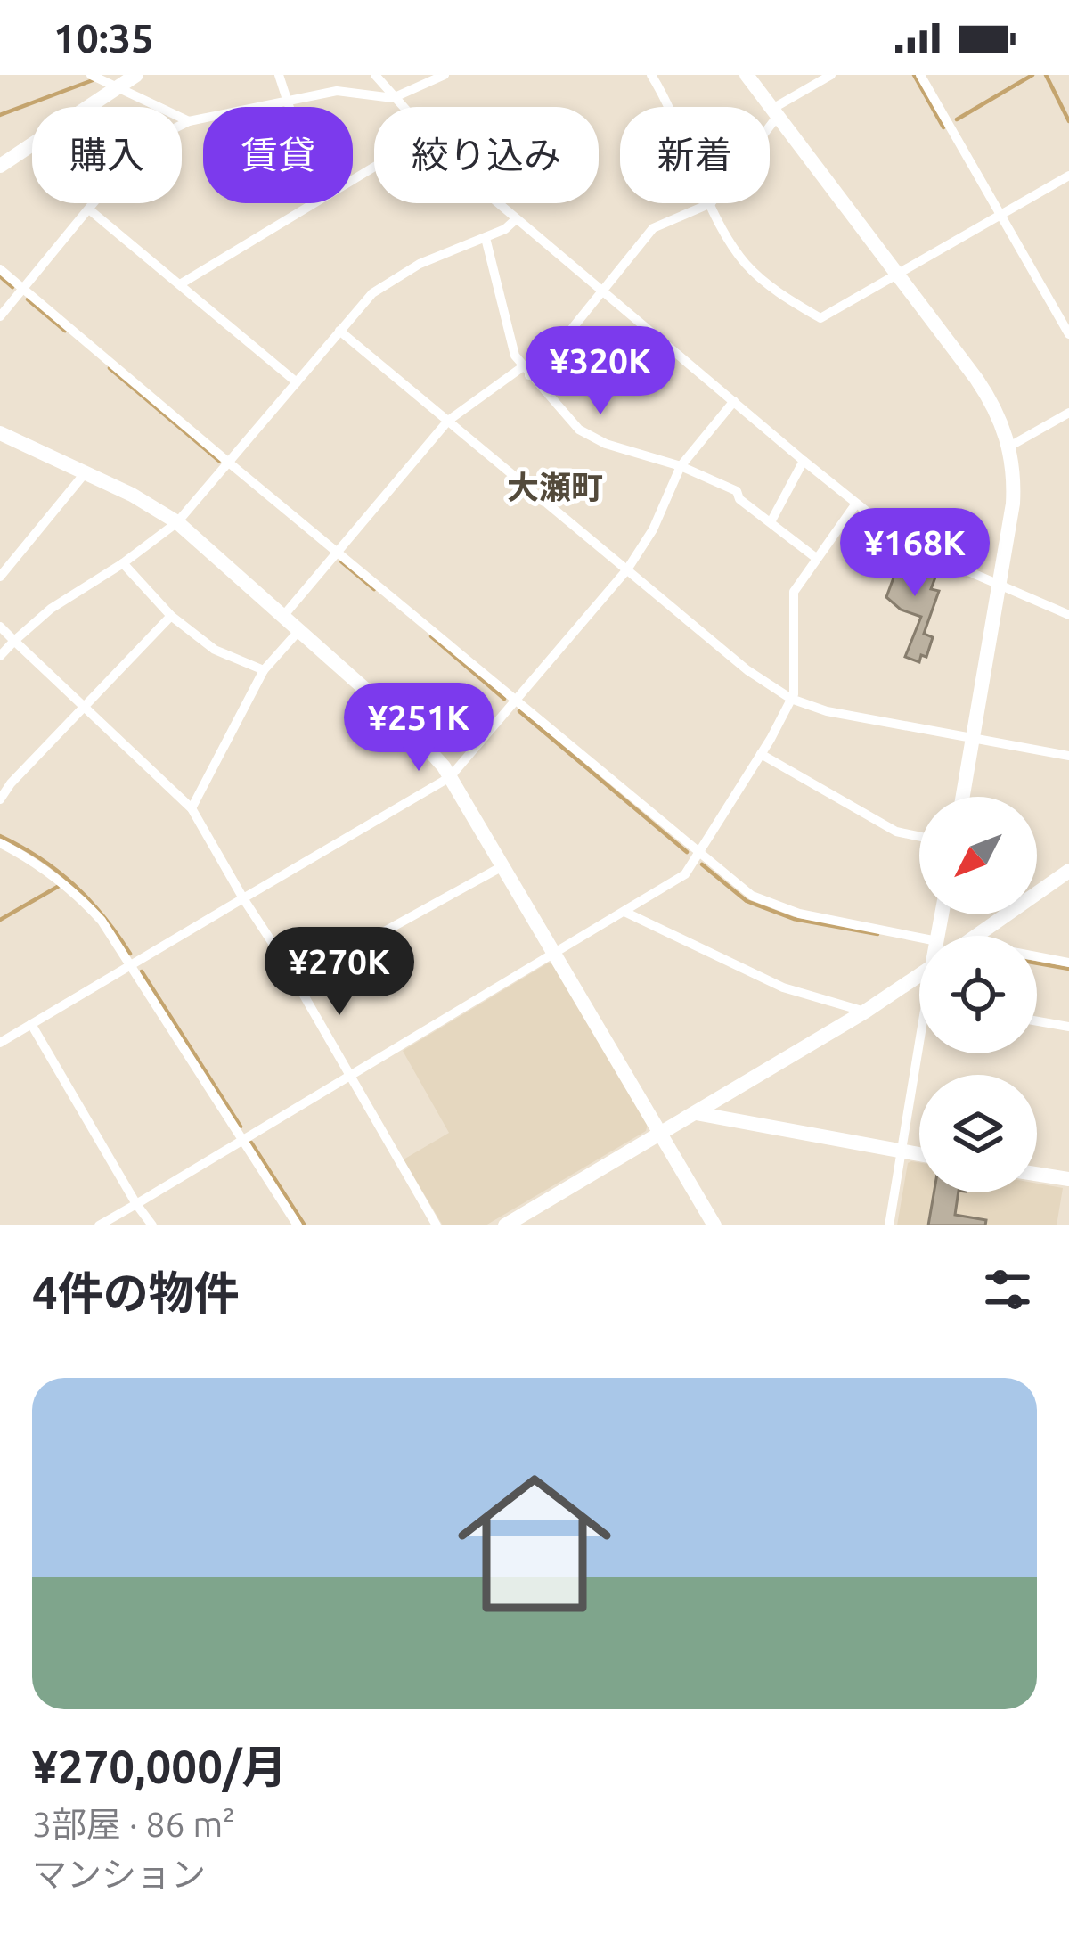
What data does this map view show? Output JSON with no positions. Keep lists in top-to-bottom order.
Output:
{
  "districts": ["大瀬町"],
  "north": "bottom left",
  "page": {
    "status": "10:35",
    "chip": [
      "購入",
      "賃貸",
      "絞り込み",
      "新着"
    ],
    "price": [
      "¥320K",
      "¥168K",
      "¥251K",
      "¥270K"
    ],
    "heading": "4件の物件",
    "list": [
      {
        "name": "¥270,000/月",
        "note": "3部屋 · 86 m² · マンション"
      }
    ]
  }
}
